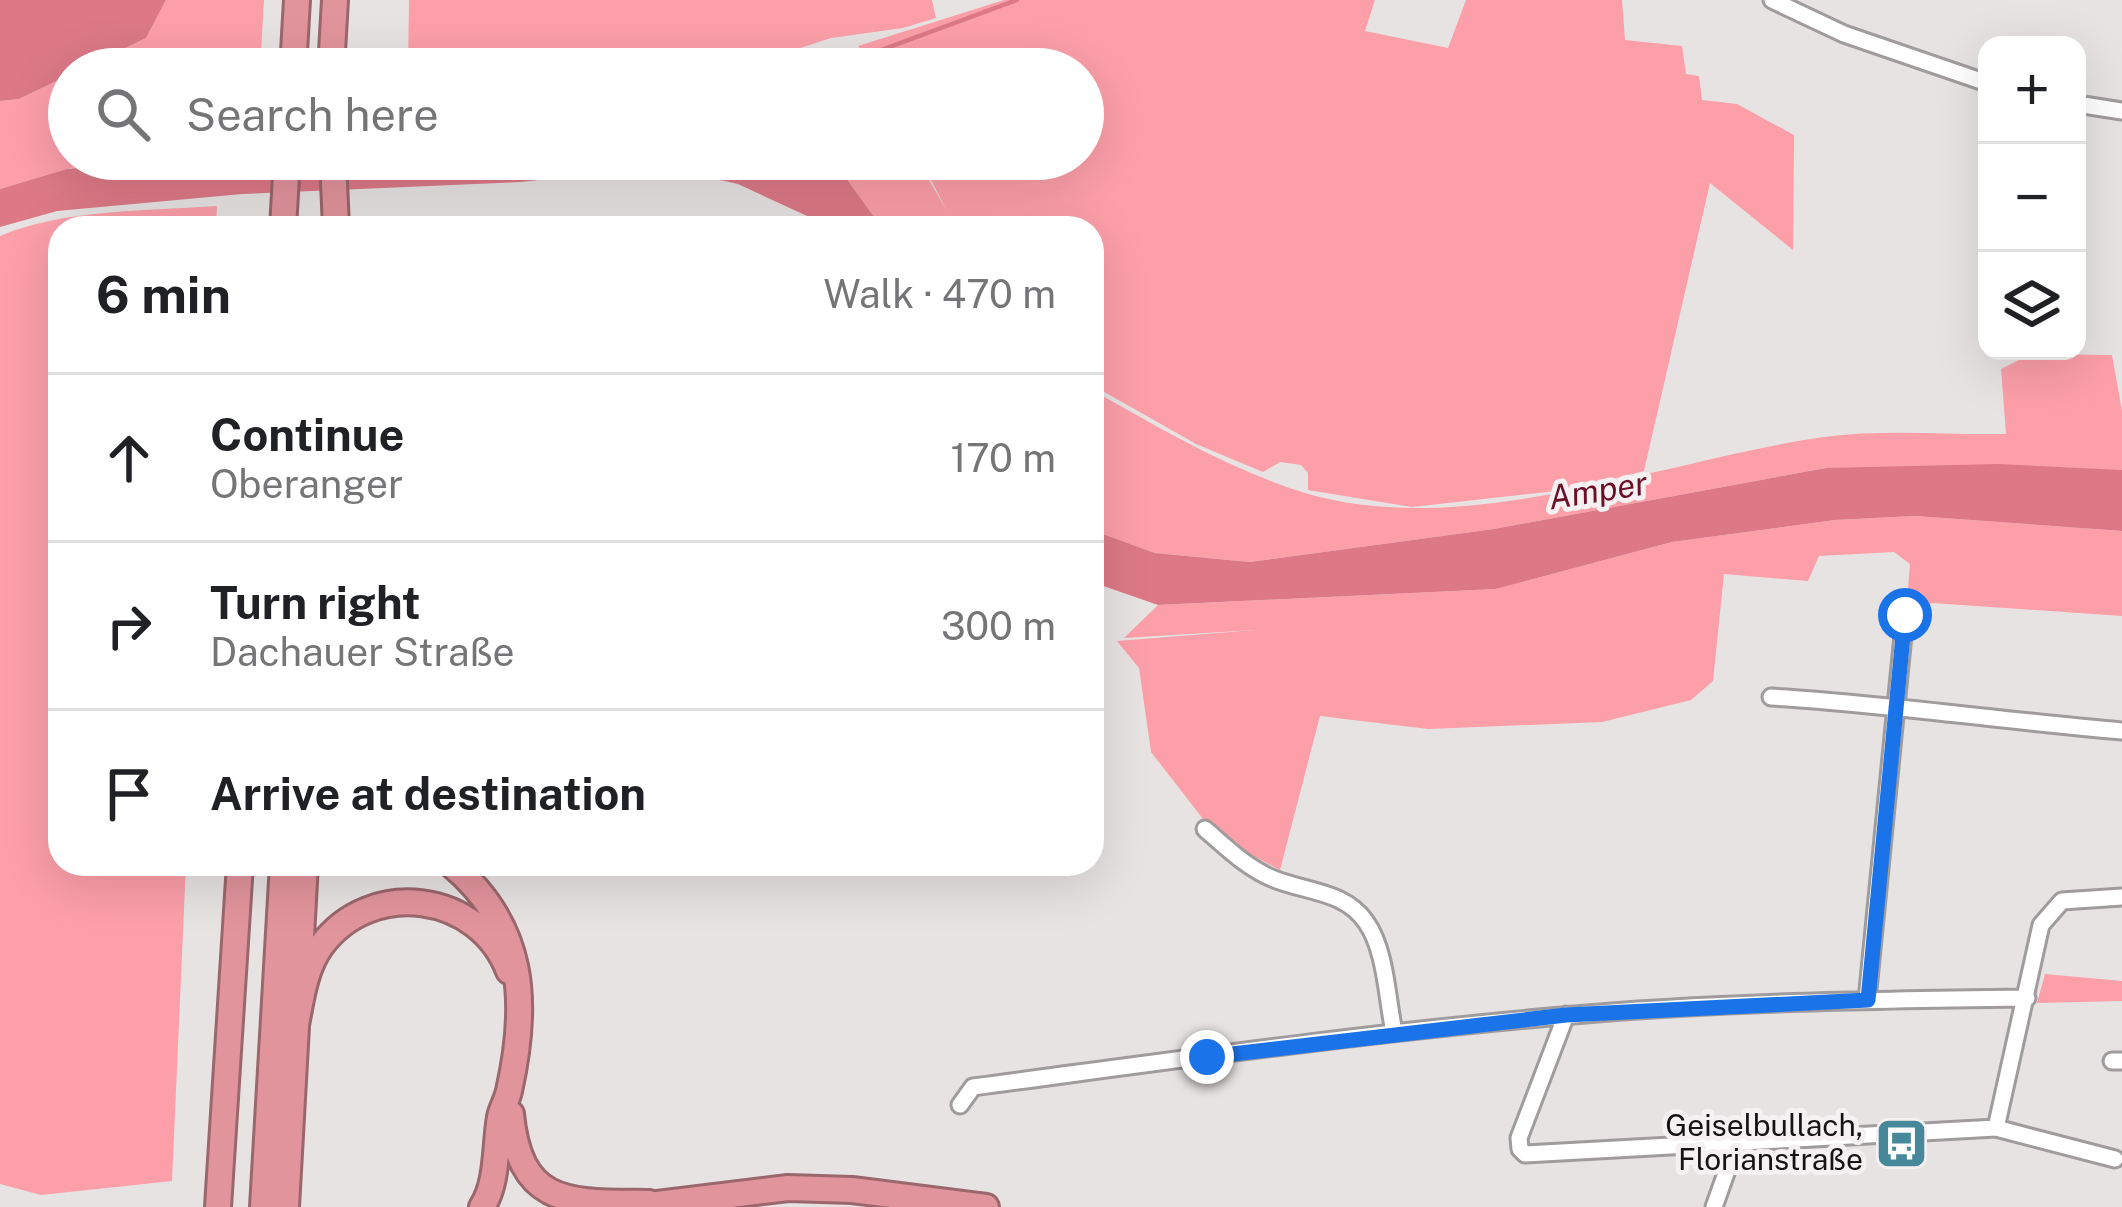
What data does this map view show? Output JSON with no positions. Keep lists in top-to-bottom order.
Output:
{
  "water": ["Amper"],
  "places": {
    "bus stop": ["Geiselbullach, Florianstraße"]
  },
  "page": {
    "map_buttons": ["+", "−"],
    "search": "Search here",
    "heading": ["6 min", "Walk · 470 m"],
    "list": [
      ["Continue", "Oberanger", "170 m"],
      ["Turn right", "Dachauer Straße", "300 m"],
      "Arrive at destination"
    ]
  }
}
